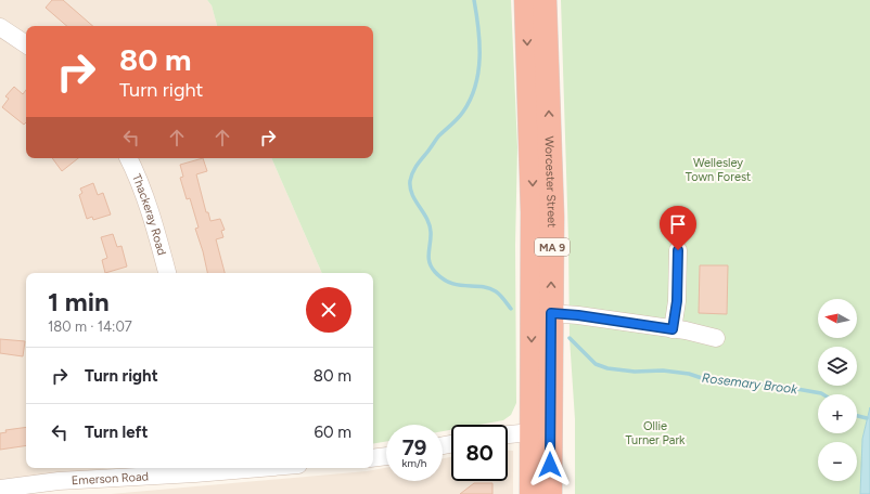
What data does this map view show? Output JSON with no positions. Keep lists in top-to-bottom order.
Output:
{
  "streets": {
    "highway": ["Worcester Street", "MA 9"],
    "street": ["Thackeray Road", "Emerson Road"]
  },
  "water": ["Rosemary Brook"],
  "parks": ["Wellesley Town Forest", "Ollie Turner Park"],
  "north": "left",
  "page": {
    "turn": ["80 m", "Turn right"],
    "heading": ["1 min", "180 m · 14:07"],
    "map_buttons": ["+", "−"],
    "list": [
      {
        "name": "Turn right",
        "value": "80 m"
      },
      {
        "name": "Turn left",
        "value": "60 m"
      }
    ],
    "speed": "79 km/h",
    "limit": "80"
  }
}
